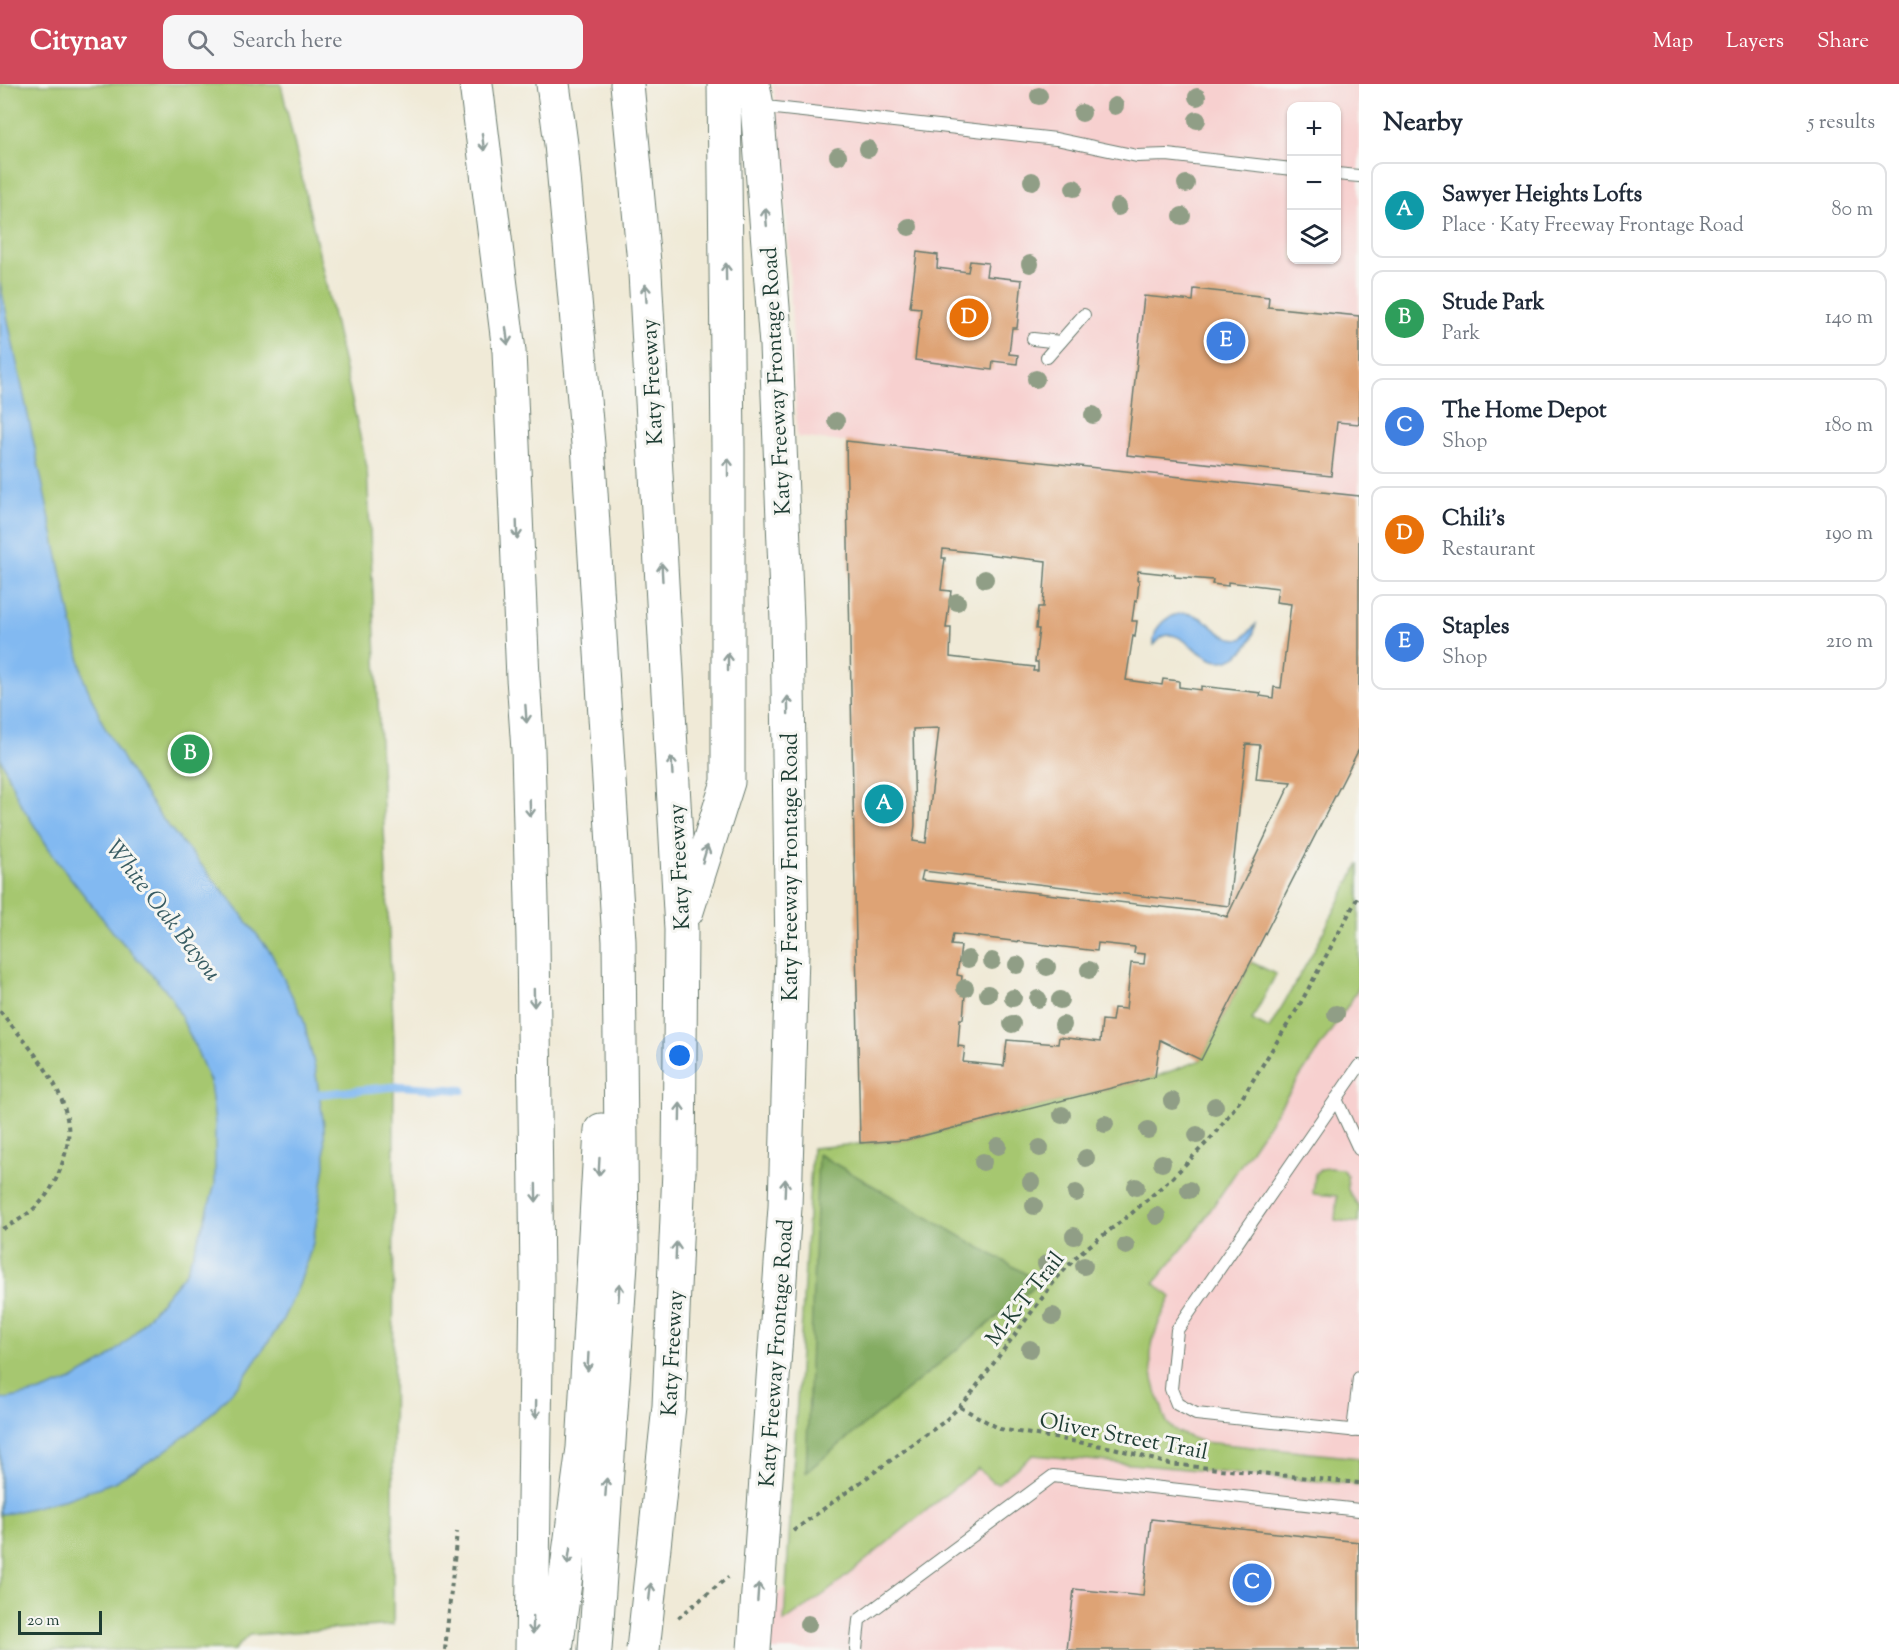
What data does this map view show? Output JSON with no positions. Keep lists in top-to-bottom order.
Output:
{
  "streets": {
    "main road": ["Katy Freeway Frontage Road", "Katy Freeway"],
    "path": ["M-K-T Trail", "Oliver Street Trail"]
  },
  "crossings": [
    ["M-K-T Trail", "Oliver Street Trail"]
  ],
  "water": ["White Oak Bayou"],
  "scale_bar": "20 m",
  "page": {
    "header": "Citynav",
    "search": "Search here",
    "nav": ["Map", "Layers", "Share"],
    "heading": ["Nearby", "5 results"],
    "map_buttons": ["+", "−"],
    "list": [
      {
        "mark": "A",
        "name": "Sawyer Heights Lofts",
        "note": "Place · Katy Freeway Frontage Road",
        "value": "80 m"
      },
      {
        "mark": "B",
        "name": "Stude Park",
        "note": "Park",
        "value": "140 m"
      },
      {
        "mark": "C",
        "name": "The Home Depot",
        "note": "Shop",
        "value": "180 m"
      },
      {
        "mark": "D",
        "name": "Chili's",
        "note": "Restaurant",
        "value": "190 m"
      },
      {
        "mark": "E",
        "name": "Staples",
        "note": "Shop",
        "value": "210 m"
      }
    ],
    "pins": [
      "D",
      "E",
      "B",
      "A",
      "C"
    ],
    "scale": "20 m"
  }
}
